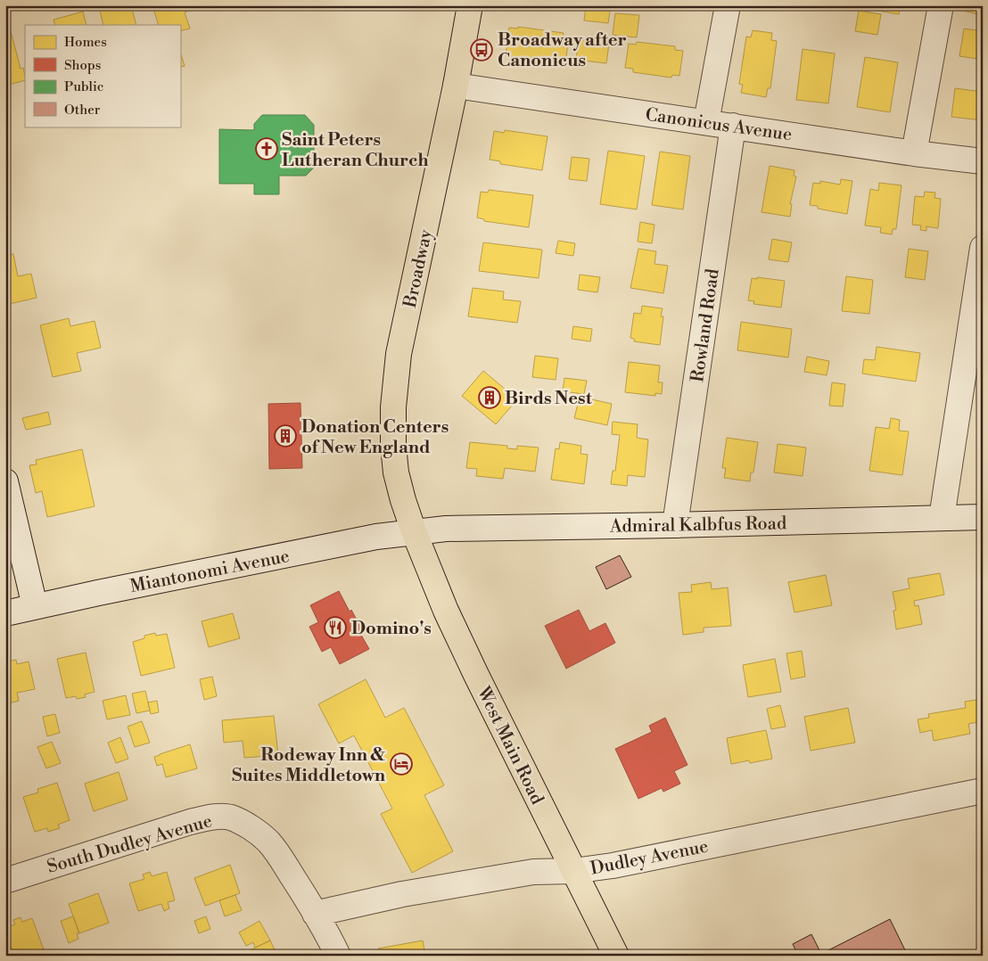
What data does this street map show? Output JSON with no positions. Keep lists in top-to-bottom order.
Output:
{
  "streets": {
    "main road": ["Broadway", "West Main Road"],
    "street": [
      "Canonicus Avenue",
      "Rowland Road",
      "Admiral Kalbfus Road",
      "Miantonomi Avenue",
      "South Dudley Avenue",
      "Dudley Avenue"
    ]
  },
  "crossings": [
    ["Canonicus Avenue", "Broadway"],
    ["Canonicus Avenue", "Rowland Road"],
    ["Broadway", "Admiral Kalbfus Road"],
    ["Broadway", "Miantonomi Avenue"],
    ["Broadway", "West Main Road"],
    ["Rowland Road", "Admiral Kalbfus Road"],
    ["Admiral Kalbfus Road", "Miantonomi Avenue"],
    ["Admiral Kalbfus Road", "West Main Road"],
    ["Miantonomi Avenue", "West Main Road"],
    ["West Main Road", "Dudley Avenue"],
    ["South Dudley Avenue", "Dudley Avenue"]
  ],
  "places": {
    "bus stop": ["Broadway after Canonicus"],
    "church": ["Saint Peters Lutheran Church"],
    "building": ["Birds Nest", "Donation Centers of New England"],
    "restaurant": ["Domino's"],
    "hotel": ["Rodeway Inn & Suites Middletown"]
  },
  "legend": [
    "Homes",
    "Shops",
    "Public",
    "Other"
  ]
}
